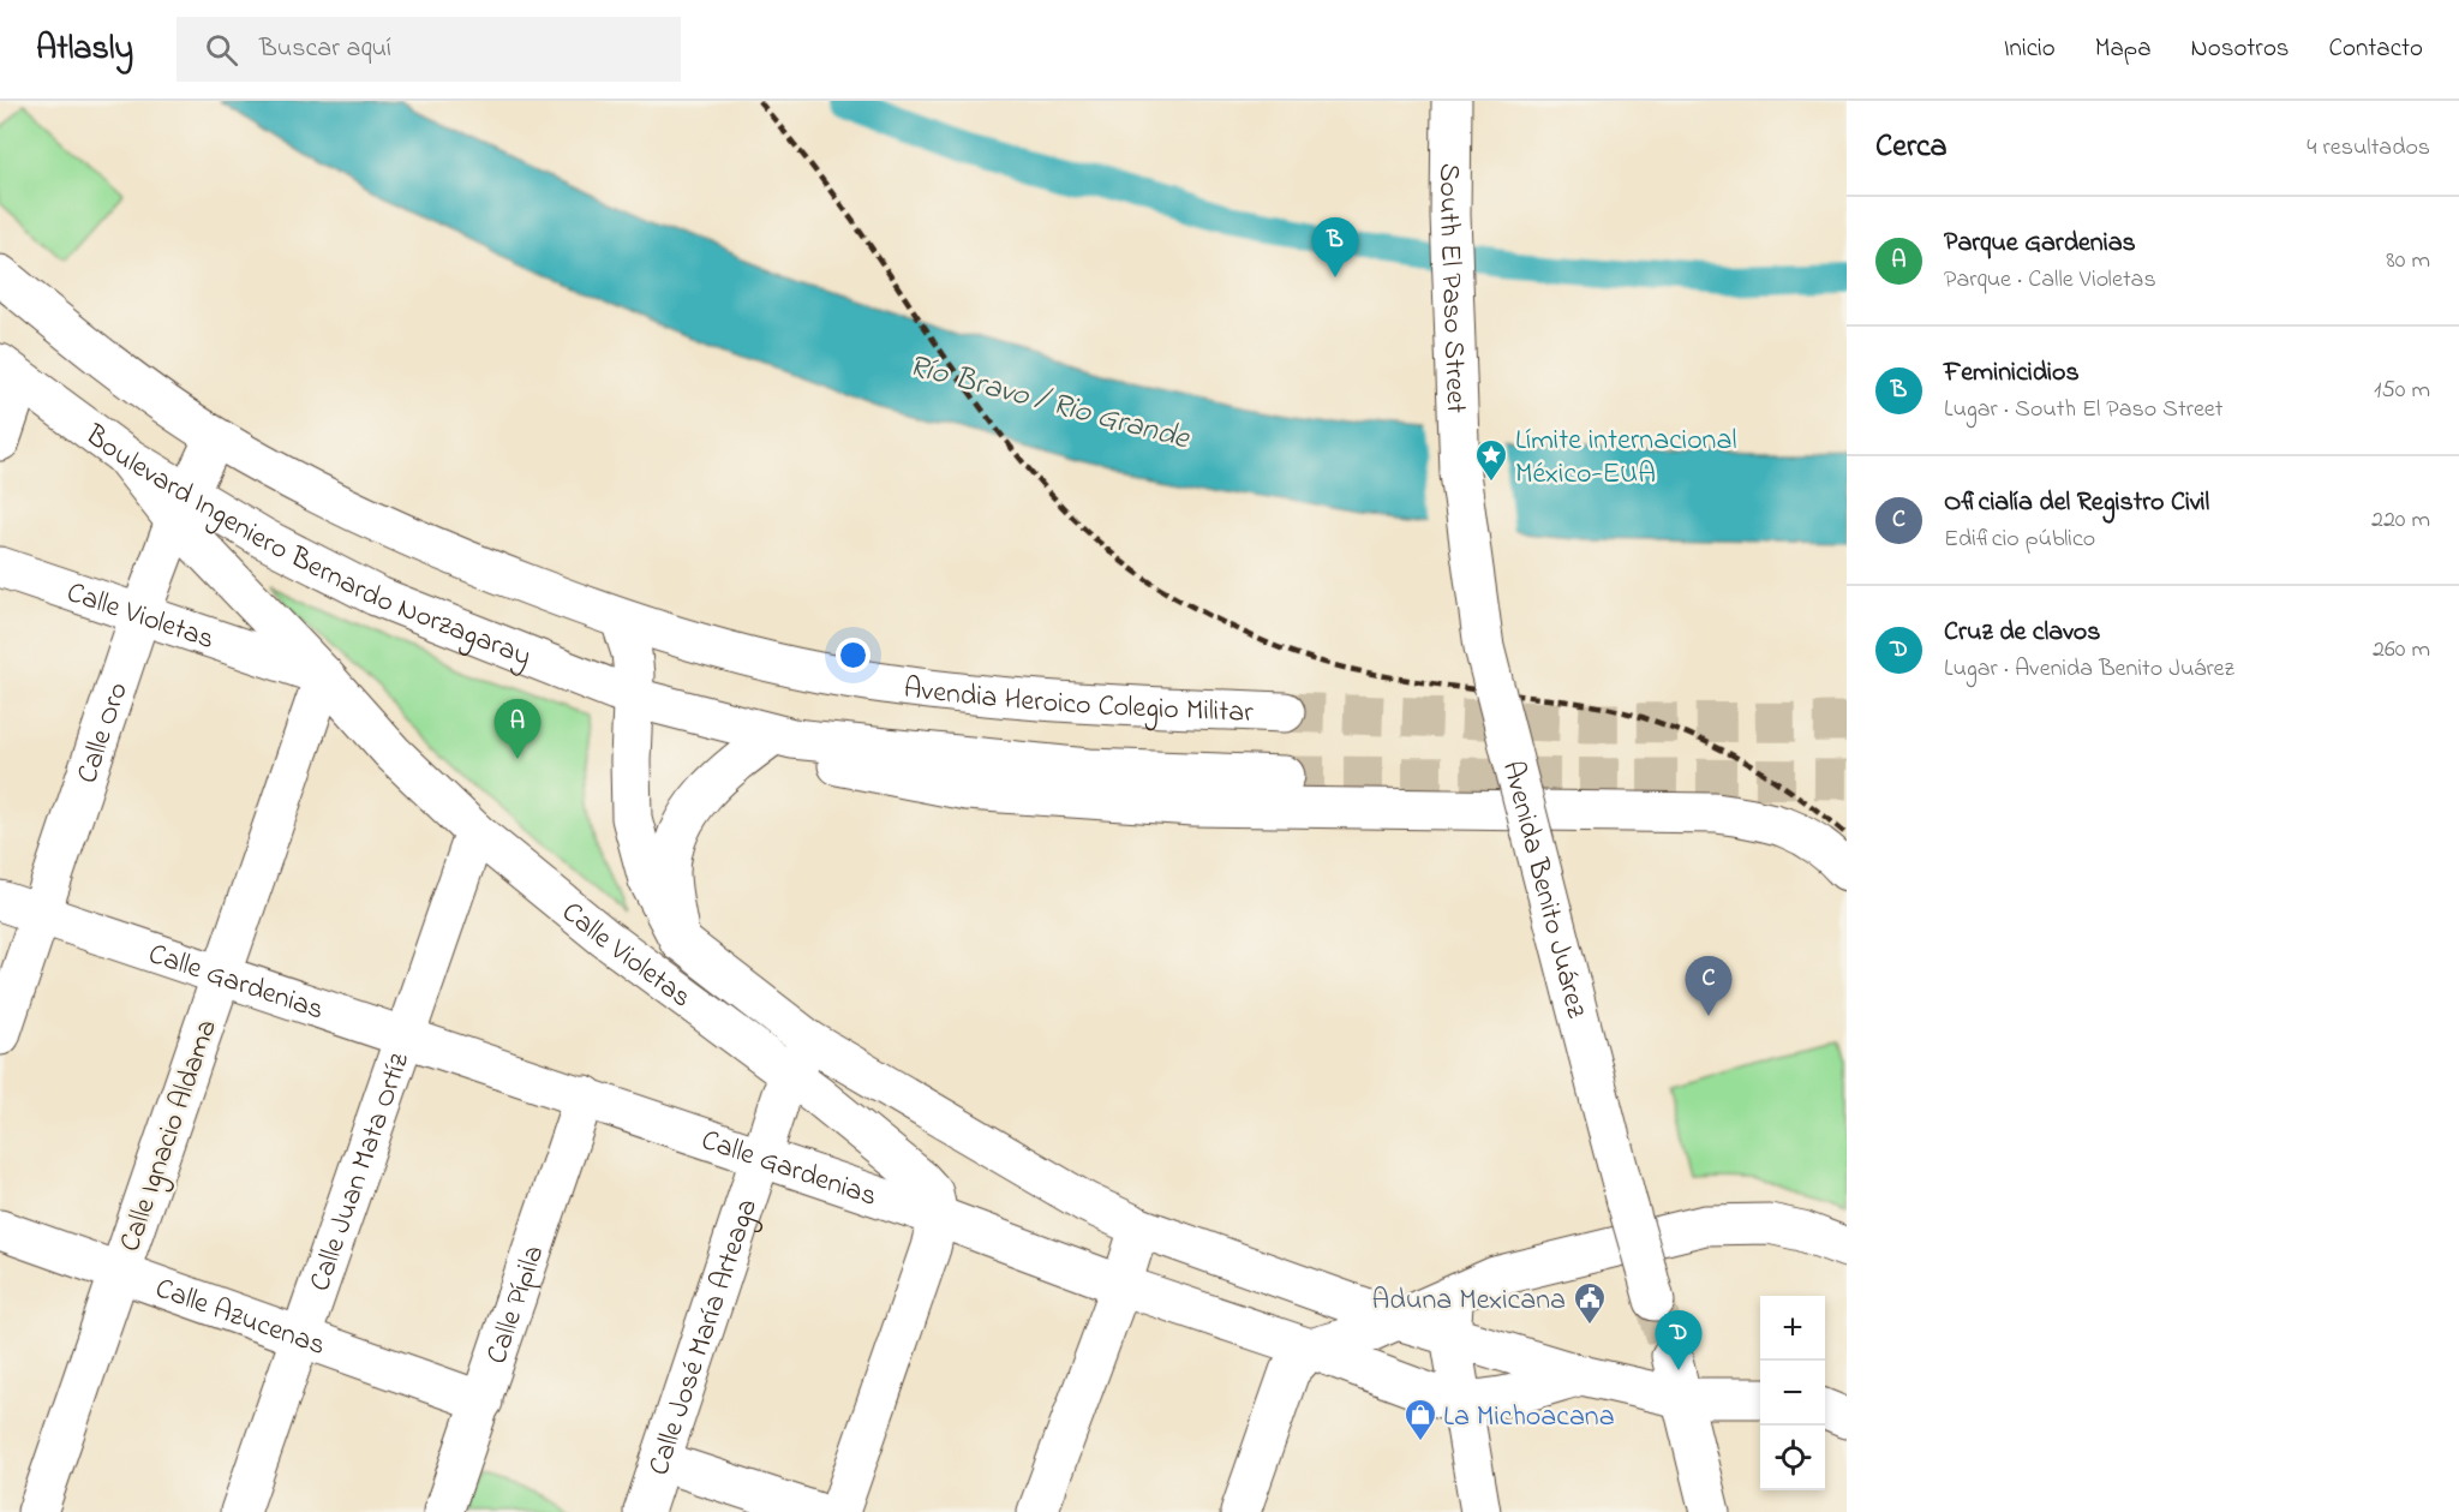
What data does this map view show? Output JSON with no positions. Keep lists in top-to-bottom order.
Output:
{
  "streets": {
    "main road": [
      "South El Paso Street",
      "Boulevard Ingeniero Bernardo Norzagaray",
      "Calle Violetas",
      "Avendia Heroico Colegio Militar",
      "Calle Oro",
      "Avenida Benito Juárez",
      "Calle Gardenias",
      "Calle Ignacio Aldama",
      "Calle Juan Mata Ortíz",
      "Calle Pípila",
      "Calle Azucenas",
      "Calle José María Arteaga"
    ]
  },
  "crossings": [
    ["South El Paso Street", "Avenida Benito Juárez"],
    ["Boulevard Ingeniero Bernardo Norzagaray", "Calle Violetas"],
    ["Boulevard Ingeniero Bernardo Norzagaray", "Avendia Heroico Colegio Militar"],
    ["Boulevard Ingeniero Bernardo Norzagaray", "Calle Oro"],
    ["Boulevard Ingeniero Bernardo Norzagaray", "Calle Gardenias"],
    ["Calle Violetas", "Calle Oro"],
    ["Calle Violetas", "Calle Gardenias"],
    ["Calle Violetas", "Calle Ignacio Aldama"],
    ["Calle Violetas", "Calle Juan Mata Ortíz"],
    ["Calle Violetas", "Calle José María Arteaga"],
    ["Avendia Heroico Colegio Militar", "Calle Gardenias"],
    ["Calle Oro", "Calle Gardenias"],
    ["Calle Gardenias", "Calle Ignacio Aldama"],
    ["Calle Gardenias", "Calle Juan Mata Ortíz"],
    ["Calle Gardenias", "Calle Pípila"],
    ["Calle Gardenias", "Calle José María Arteaga"],
    ["Calle Ignacio Aldama", "Calle Azucenas"],
    ["Calle Juan Mata Ortíz", "Calle Azucenas"],
    ["Calle Pípila", "Calle Azucenas"]
  ],
  "water": ["Río Bravo / Rio Grande"],
  "places": {
    "place": ["Límite internacional México-EUA"],
    "public building": ["Aduna Mexicana"],
    "shop": ["La Michoacana"]
  },
  "page": {
    "header": "Atlasly",
    "search": "Buscar aquí",
    "nav": [
      "Inicio",
      "Mapa",
      "Nosotros",
      "Contacto"
    ],
    "heading": ["Cerca", "4 resultados"],
    "list": [
      {
        "mark": "A",
        "name": "Parque Gardenias",
        "note": "Parque · Calle Violetas",
        "value": "80 m"
      },
      {
        "mark": "B",
        "name": "Feminicidios",
        "note": "Lugar · South El Paso Street",
        "value": "150 m"
      },
      {
        "mark": "C",
        "name": "Oficialía del Registro Civil",
        "note": "Edificio público",
        "value": "220 m"
      },
      {
        "mark": "D",
        "name": "Cruz de clavos",
        "note": "Lugar · Avenida Benito Juárez",
        "value": "260 m"
      }
    ],
    "pins": [
      "B",
      "A",
      "C",
      "D"
    ],
    "map_buttons": ["+", "−"]
  }
}
